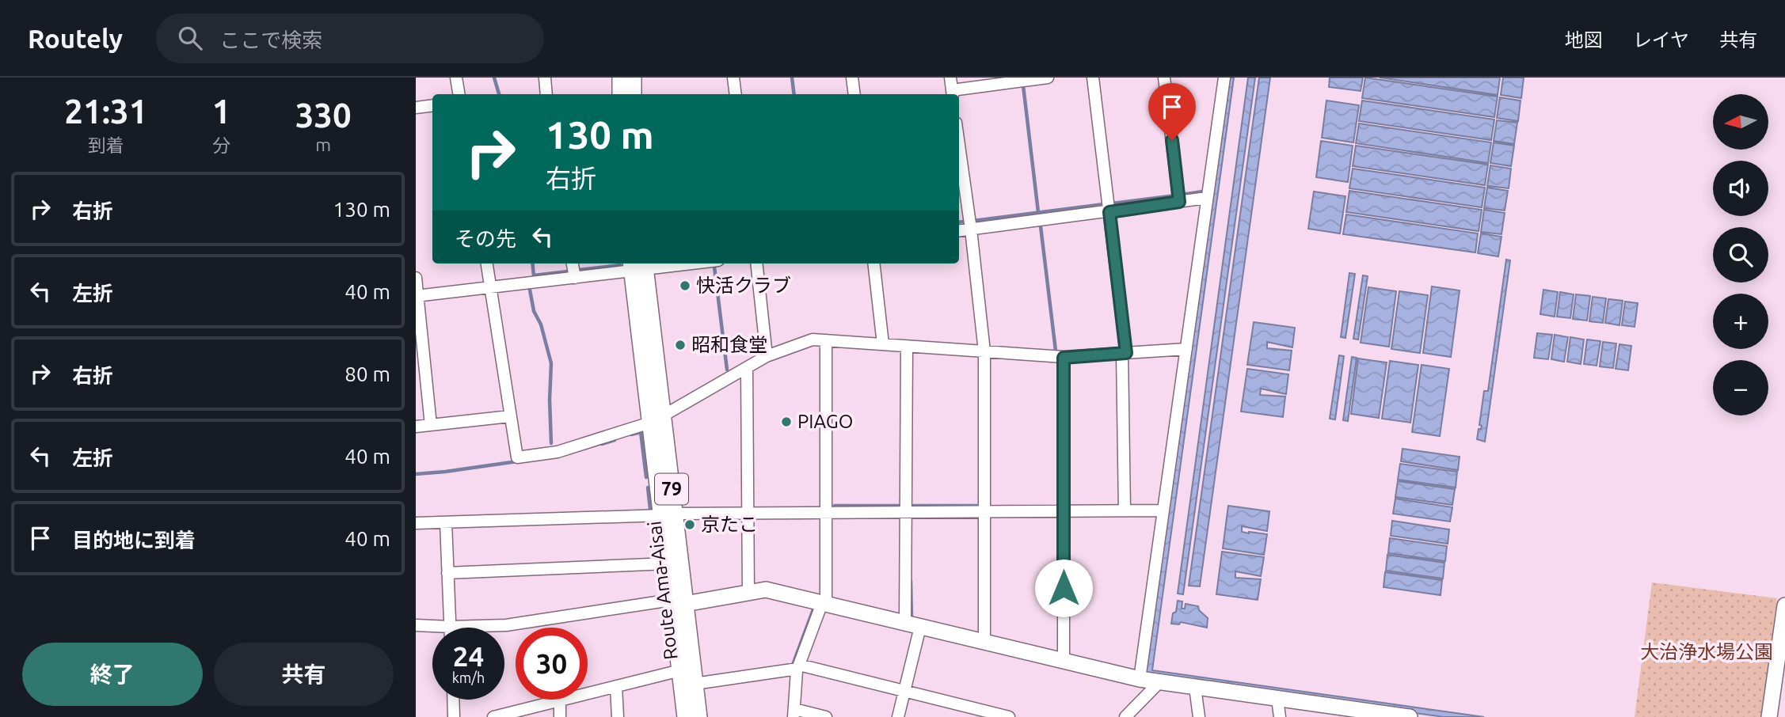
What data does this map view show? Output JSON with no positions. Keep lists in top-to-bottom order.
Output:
{
  "streets": {
    "main road": ["79", "Route Ama-Aisai"]
  },
  "parks": ["大治浄水場公園"],
  "places": [
    "快活クラブ",
    "昭和食堂",
    "PIAGO",
    "京たこ"
  ],
  "north": "left",
  "page": {
    "header": "Routely",
    "search": "ここで検索",
    "nav": ["地図", "レイヤ", "共有"],
    "eta": [
      "21:31",
      "到着",
      "1",
      "分",
      "330",
      "m"
    ],
    "map_buttons": ["+", "−"],
    "turn": ["130 m", "右折"],
    "list": [
      {
        "name": "右折",
        "value": "130 m"
      },
      {
        "name": "左折",
        "value": "40 m"
      },
      {
        "name": "右折",
        "value": "80 m"
      },
      {
        "name": "左折",
        "value": "40 m"
      },
      {
        "name": "目的地に到着",
        "value": "40 m"
      }
    ],
    "then": "その先",
    "speed": "24 km/h",
    "limit": "30",
    "buttons": ["終了", "共有"]
  }
}
